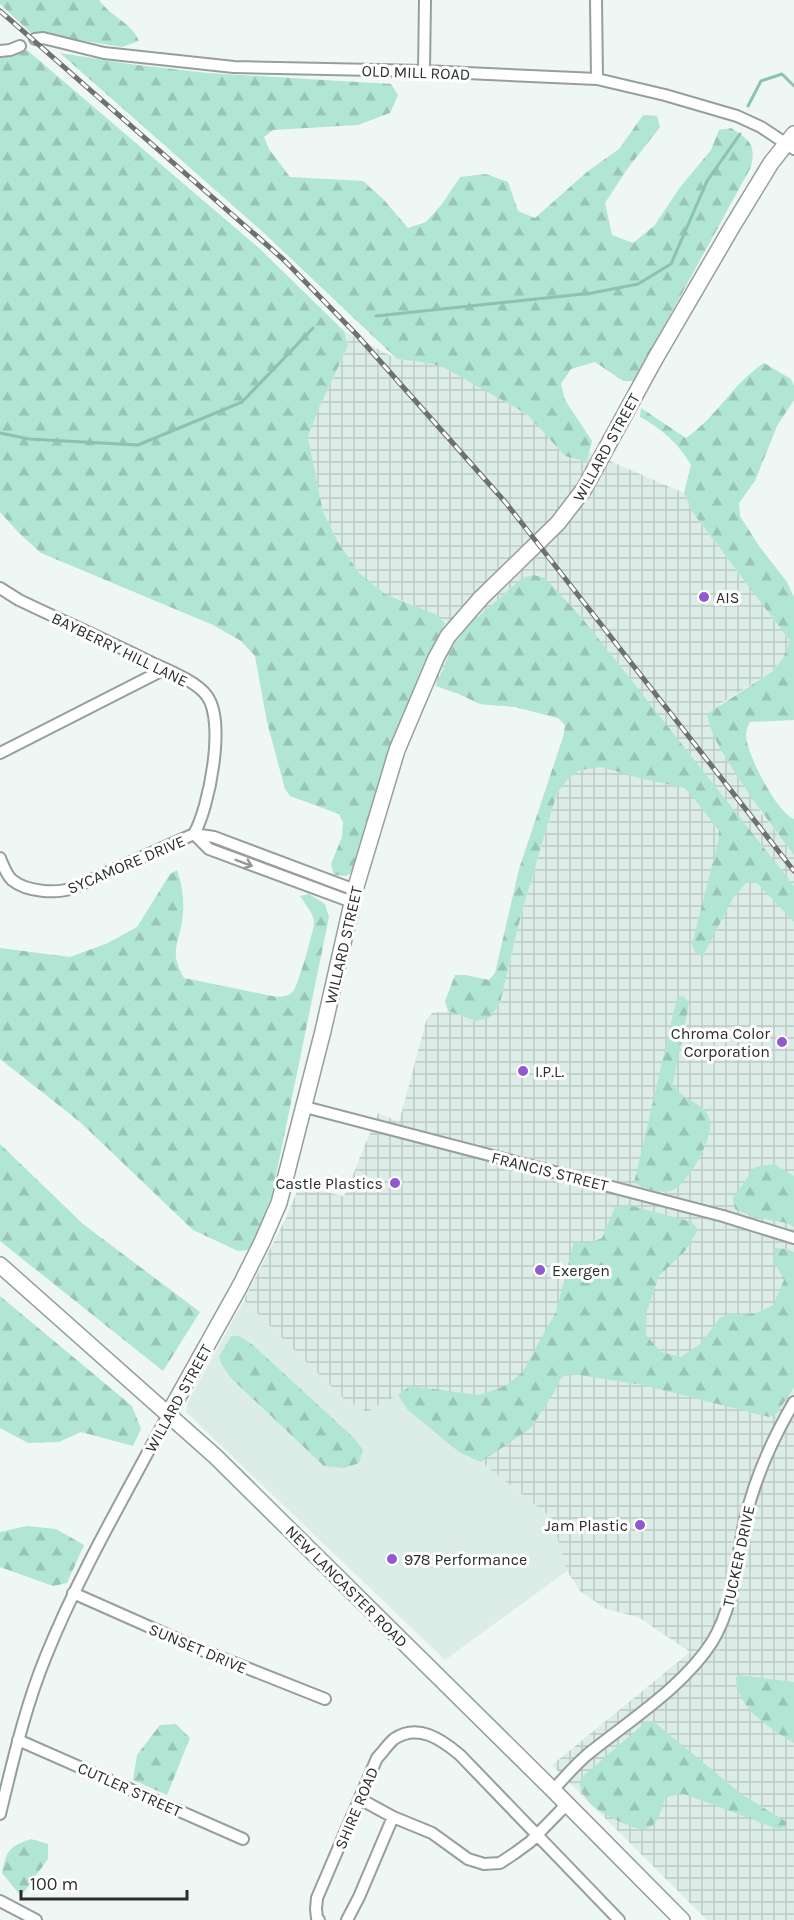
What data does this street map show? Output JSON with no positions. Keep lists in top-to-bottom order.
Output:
{
  "streets": {
    "street": [
      "OLD MILL ROAD",
      "WILLARD STREET",
      "BAYBERRY HILL LANE",
      "SYCAMORE DRIVE",
      "FRANCIS STREET",
      "TUCKER DRIVE",
      "NEW LANCASTER ROAD",
      "SUNSET DRIVE",
      "CUTLER STREET",
      "SHIRE ROAD"
    ]
  },
  "crossings": [
    ["OLD MILL ROAD", "WILLARD STREET"],
    ["WILLARD STREET", "SYCAMORE DRIVE"],
    ["WILLARD STREET", "FRANCIS STREET"],
    ["WILLARD STREET", "NEW LANCASTER ROAD"],
    ["WILLARD STREET", "SUNSET DRIVE"],
    ["WILLARD STREET", "CUTLER STREET"],
    ["BAYBERRY HILL LANE", "SYCAMORE DRIVE"],
    ["TUCKER DRIVE", "NEW LANCASTER ROAD"]
  ],
  "places": [
    "AIS",
    "Chroma Color Corporation",
    "I.P.L.",
    "Castle Plastics",
    "Exergen",
    "Jam Plastic",
    "978 Performance"
  ],
  "scale_bar": "100 m"
}
